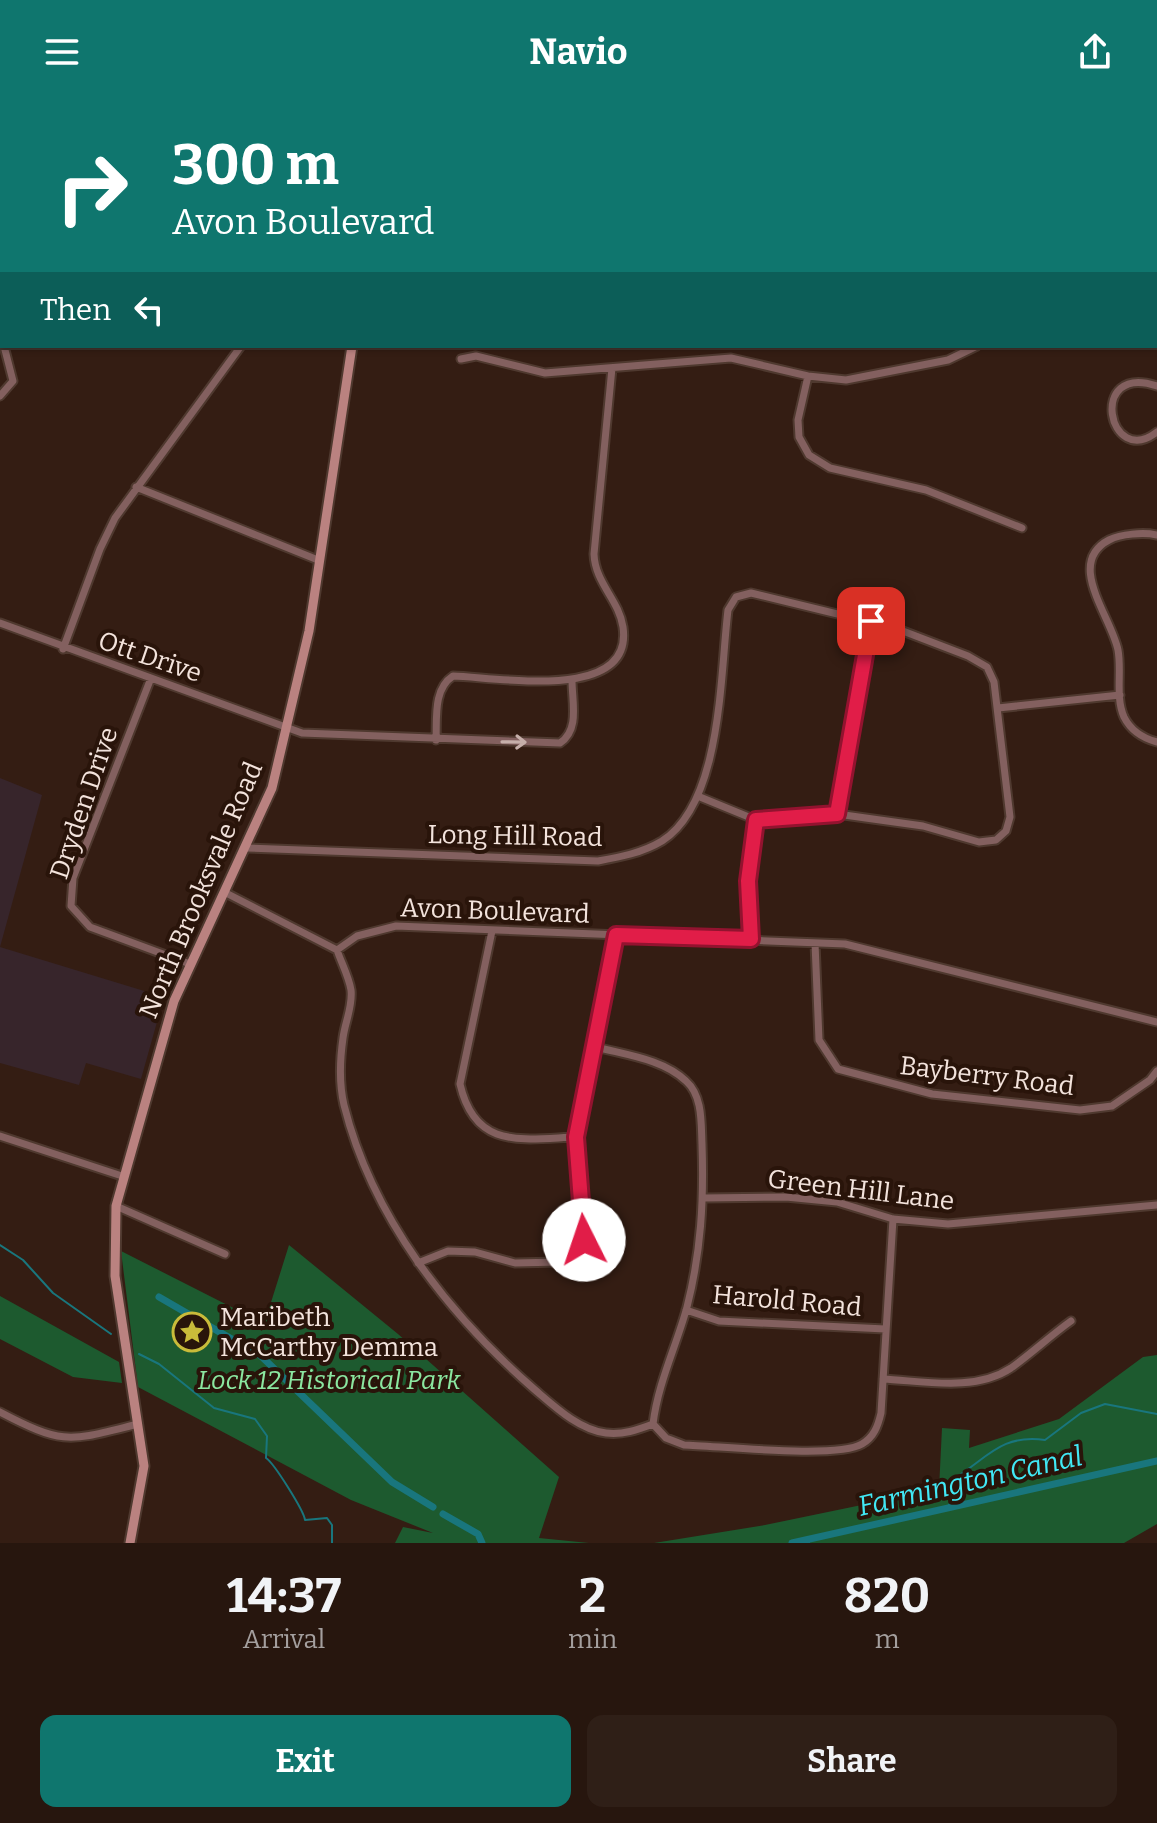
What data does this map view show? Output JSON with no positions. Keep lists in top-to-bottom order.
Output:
{
  "streets": {
    "main road": ["North Brooksvale Road"],
    "street": [
      "Ott Drive",
      "Dryden Drive",
      "Long Hill Road",
      "Avon Boulevard",
      "Bayberry Road",
      "Green Hill Lane",
      "Harold Road"
    ]
  },
  "crossings": [
    ["Ott Drive", "Dryden Drive"],
    ["Ott Drive", "North Brooksvale Road"],
    ["Dryden Drive", "North Brooksvale Road"],
    ["Long Hill Road", "North Brooksvale Road"],
    ["Avon Boulevard", "Bayberry Road"]
  ],
  "water": ["Farmington Canal"],
  "parks": ["Lock 12 Historical Park"],
  "places": {
    "place": ["Maribeth McCarthy Demma"]
  },
  "page": {
    "header": "Navio",
    "turn": ["300 m", "Avon Boulevard"],
    "then": "Then",
    "eta": [
      "14:37",
      "Arrival",
      "2",
      "min",
      "820",
      "m"
    ],
    "buttons": ["Exit", "Share"]
  }
}
